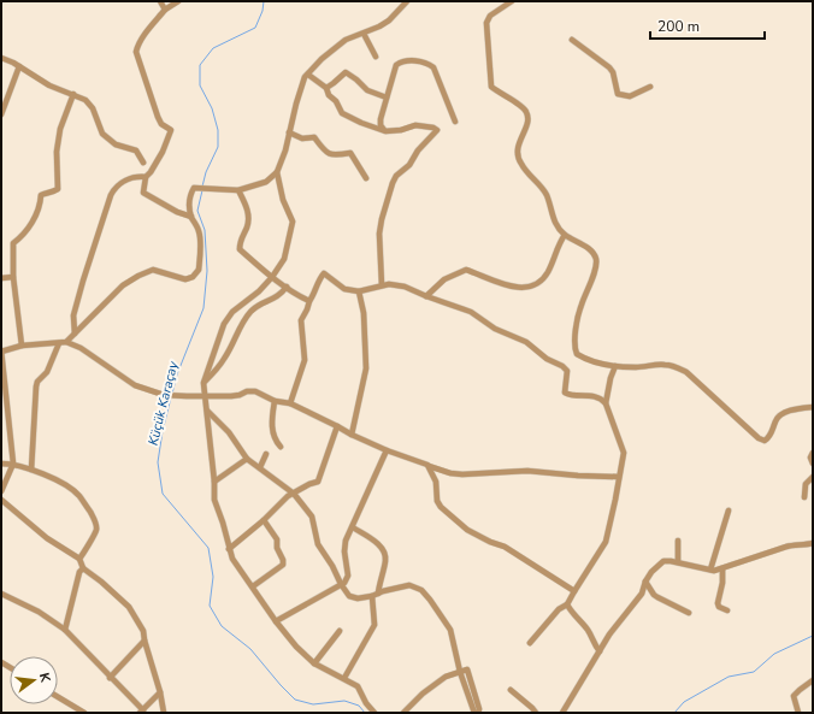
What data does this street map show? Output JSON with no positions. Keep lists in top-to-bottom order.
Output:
{
  "water": ["Küçük Karaçay"],
  "scale_bar": "200 m",
  "north": "right"
}
